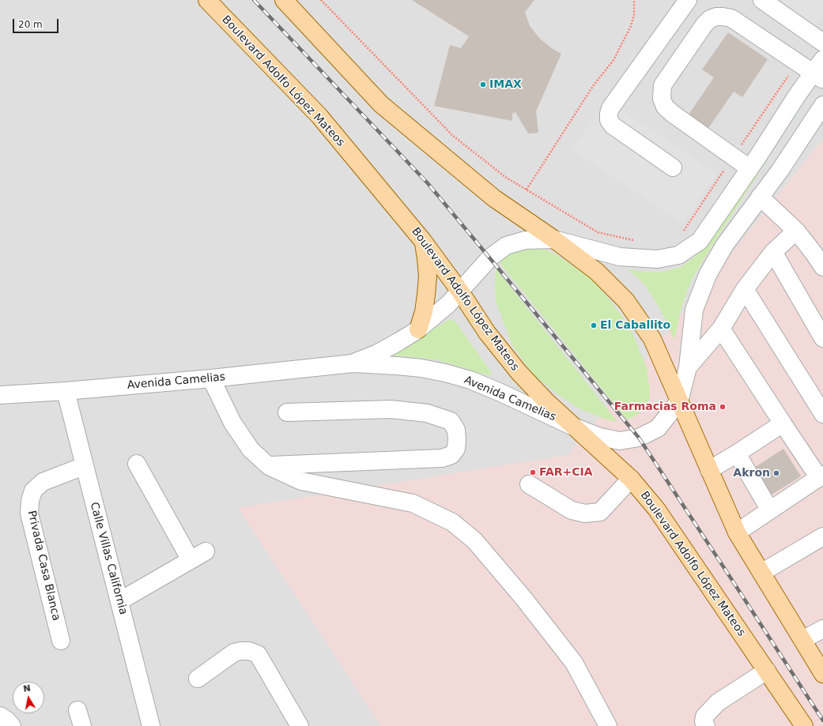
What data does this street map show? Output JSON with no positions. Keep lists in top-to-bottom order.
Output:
{
  "streets": {
    "main road": ["Boulevard Adolfo López Mateos"],
    "street": ["Avenida Camelias", "Calle Villas California", "Privada Casa Blanca"]
  },
  "crossings": [
    ["Boulevard Adolfo López Mateos", "Avenida Camelias"],
    ["Avenida Camelias", "Calle Villas California"],
    ["Calle Villas California", "Privada Casa Blanca"]
  ],
  "places": [
    "IMAX",
    "El Caballito",
    "Farmacias Roma",
    "FAR+CIA",
    "Akron"
  ],
  "scale_bar": "20 m",
  "north": "top"
}
